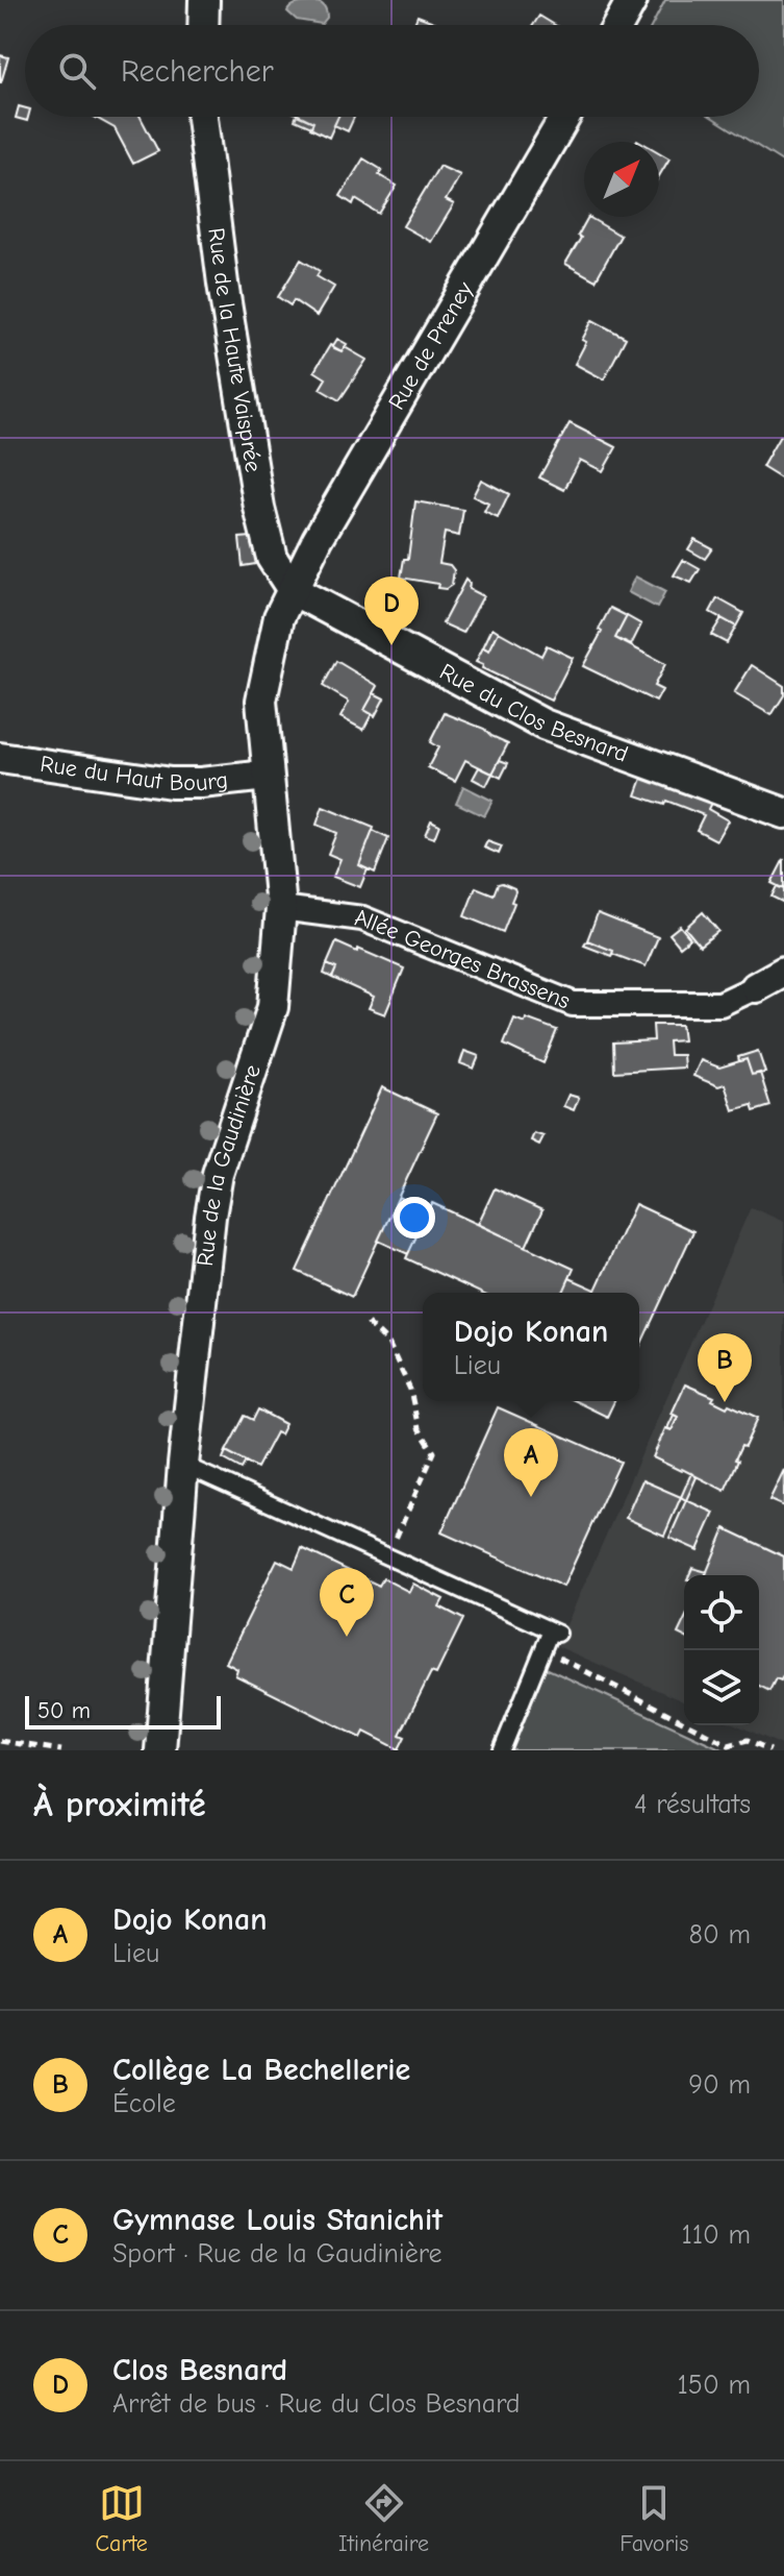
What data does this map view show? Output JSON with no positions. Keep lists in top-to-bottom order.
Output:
{
  "streets": {
    "street": [
      "Rue de Preney",
      "Rue de la Haute Vaisprée",
      "Rue du Clos Besnard",
      "Rue du Haut Bourg",
      "Allée Georges Brassens",
      "Rue de la Gaudinière"
    ]
  },
  "crossings": [
    ["Rue de Preney", "Rue de la Haute Vaisprée"],
    ["Rue de Preney", "Rue du Clos Besnard"],
    ["Rue de Preney", "Rue de la Gaudinière"],
    ["Rue de la Haute Vaisprée", "Rue du Clos Besnard"],
    ["Rue de la Haute Vaisprée", "Rue de la Gaudinière"],
    ["Rue du Clos Besnard", "Rue de la Gaudinière"],
    ["Rue du Haut Bourg", "Rue de la Gaudinière"],
    ["Allée Georges Brassens", "Rue de la Gaudinière"]
  ],
  "scale_bar": "50 m",
  "north": "top right",
  "page": {
    "search": "Rechercher",
    "pins": [
      "D",
      "B",
      "A",
      "C"
    ],
    "popup": ["Dojo Konan", "Lieu"],
    "scale": "50 m",
    "heading": ["À proximité", "4 résultats"],
    "list": [
      {
        "mark": "A",
        "name": "Dojo Konan",
        "note": "Lieu",
        "value": "80 m"
      },
      {
        "mark": "B",
        "name": "Collège La Bechellerie",
        "note": "École",
        "value": "90 m"
      },
      {
        "mark": "C",
        "name": "Gymnase Louis Stanichit",
        "note": "Sport · Rue de la Gaudinière",
        "value": "110 m"
      },
      {
        "mark": "D",
        "name": "Clos Besnard",
        "note": "Arrêt de bus · Rue du Clos Besnard",
        "value": "150 m"
      }
    ],
    "nav": ["Carte", "Itinéraire", "Favoris"]
  }
}
